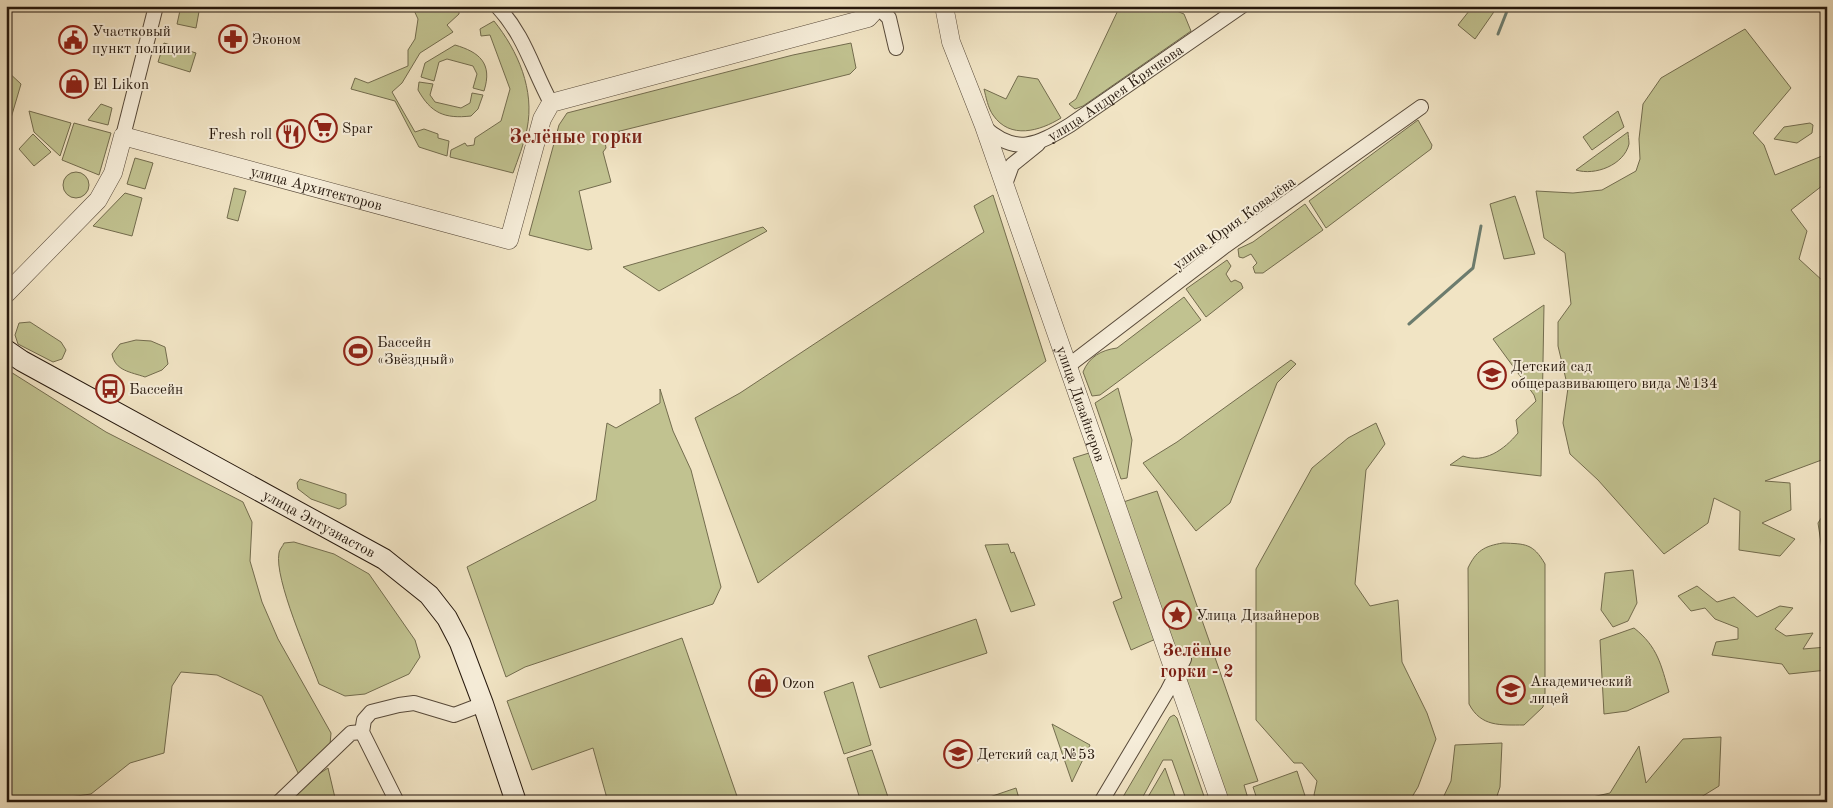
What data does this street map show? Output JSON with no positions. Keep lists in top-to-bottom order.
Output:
{
  "streets": {
    "main road": ["улица Энтузиастов"],
    "street": [
      "улица Андрея Крячкова",
      "улица Архитекторов",
      "улица Юрия Ковалёва",
      "улица Дизайнеров"
    ]
  },
  "crossings": [
    ["улица Андрея Крячкова", "улица Дизайнеров"],
    ["улица Юрия Ковалёва", "улица Дизайнеров"]
  ],
  "districts": ["Зелёные горки", "Зелёные горки - 2"],
  "places": {
    "pharmacy": ["Эконом"],
    "public building": ["Участковый пункт полиции"],
    "shop": ["El Likon", "Ozon"],
    "supermarket": ["Spar"],
    "restaurant": ["Fresh roll"],
    "sports": ["Бассейн «Звёздный»"],
    "school or university": ["Детский сад общеразвивающего вида №134", "Академический лицей", "Детский сад №53"],
    "bus stop": ["Бассейн"],
    "place": ["Улица Дизайнеров"]
  }
}
